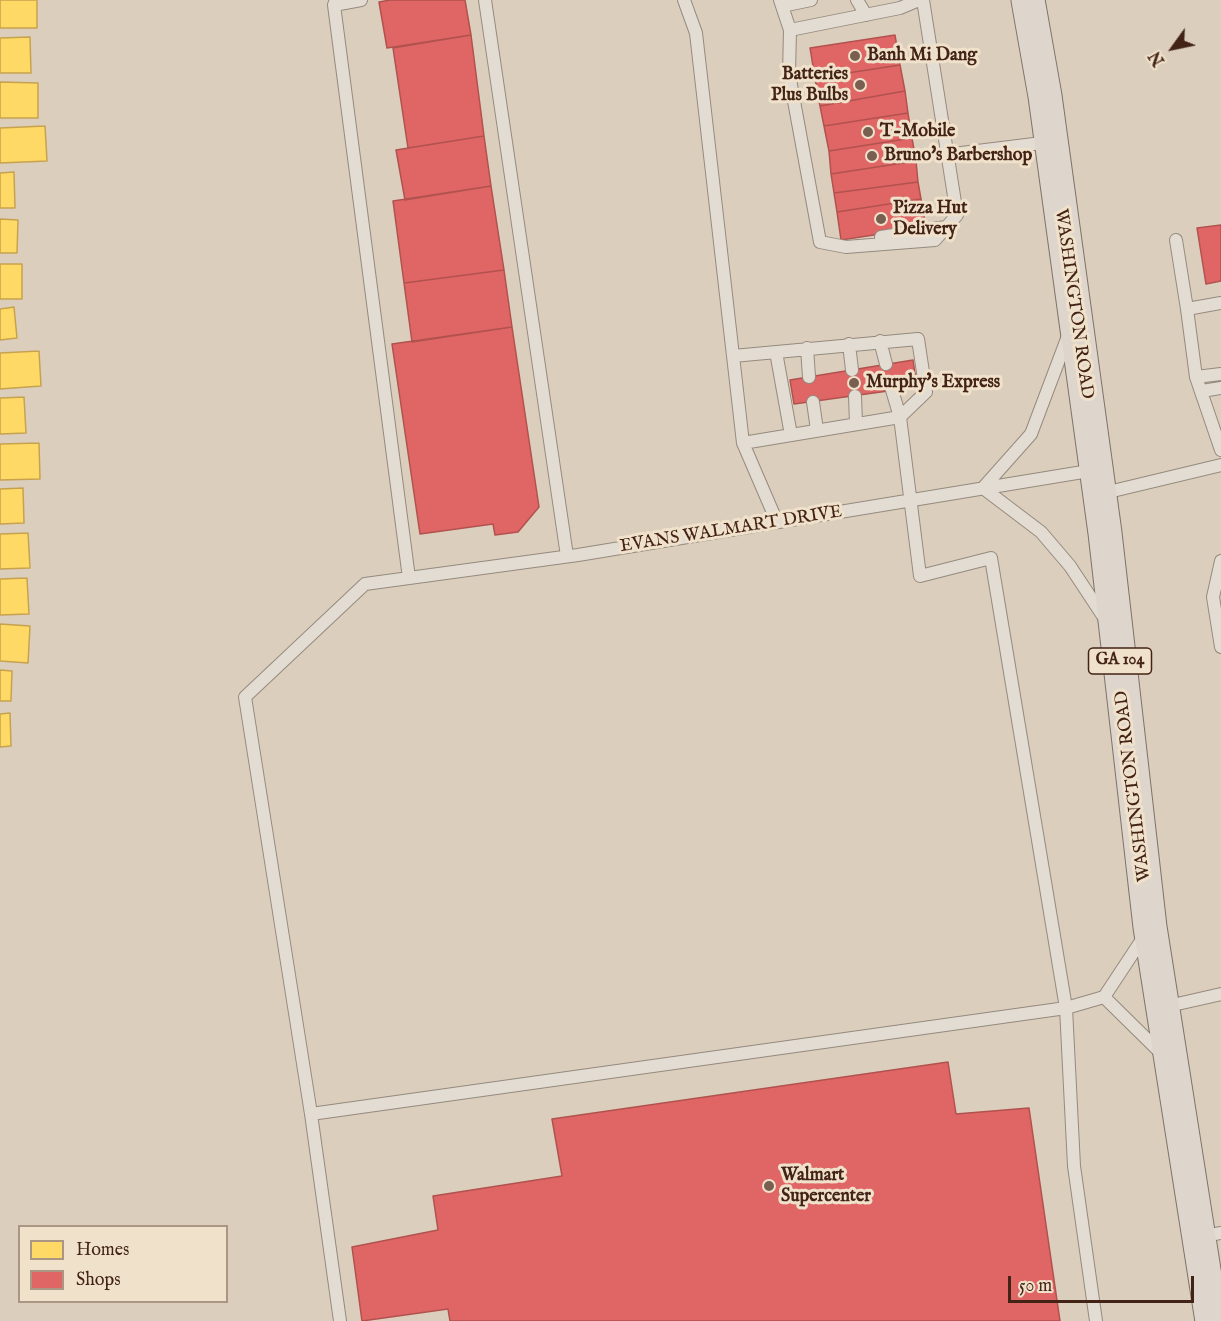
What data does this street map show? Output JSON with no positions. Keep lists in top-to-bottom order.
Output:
{
  "streets": {
    "main road": ["WASHINGTON ROAD", "GA 104"],
    "lane": ["EVANS WALMART DRIVE"]
  },
  "crossings": [
    ["WASHINGTON ROAD", "EVANS WALMART DRIVE"]
  ],
  "places": [
    "Banh Mi Dang",
    "Batteries Plus Bulbs",
    "T-Mobile",
    "Bruno's Barbershop",
    "Pizza Hut Delivery",
    "Murphy's Express",
    "Walmart Supercenter"
  ],
  "legend": ["Homes", "Shops"],
  "scale_bar": "50 m",
  "north": "bottom left"
}
